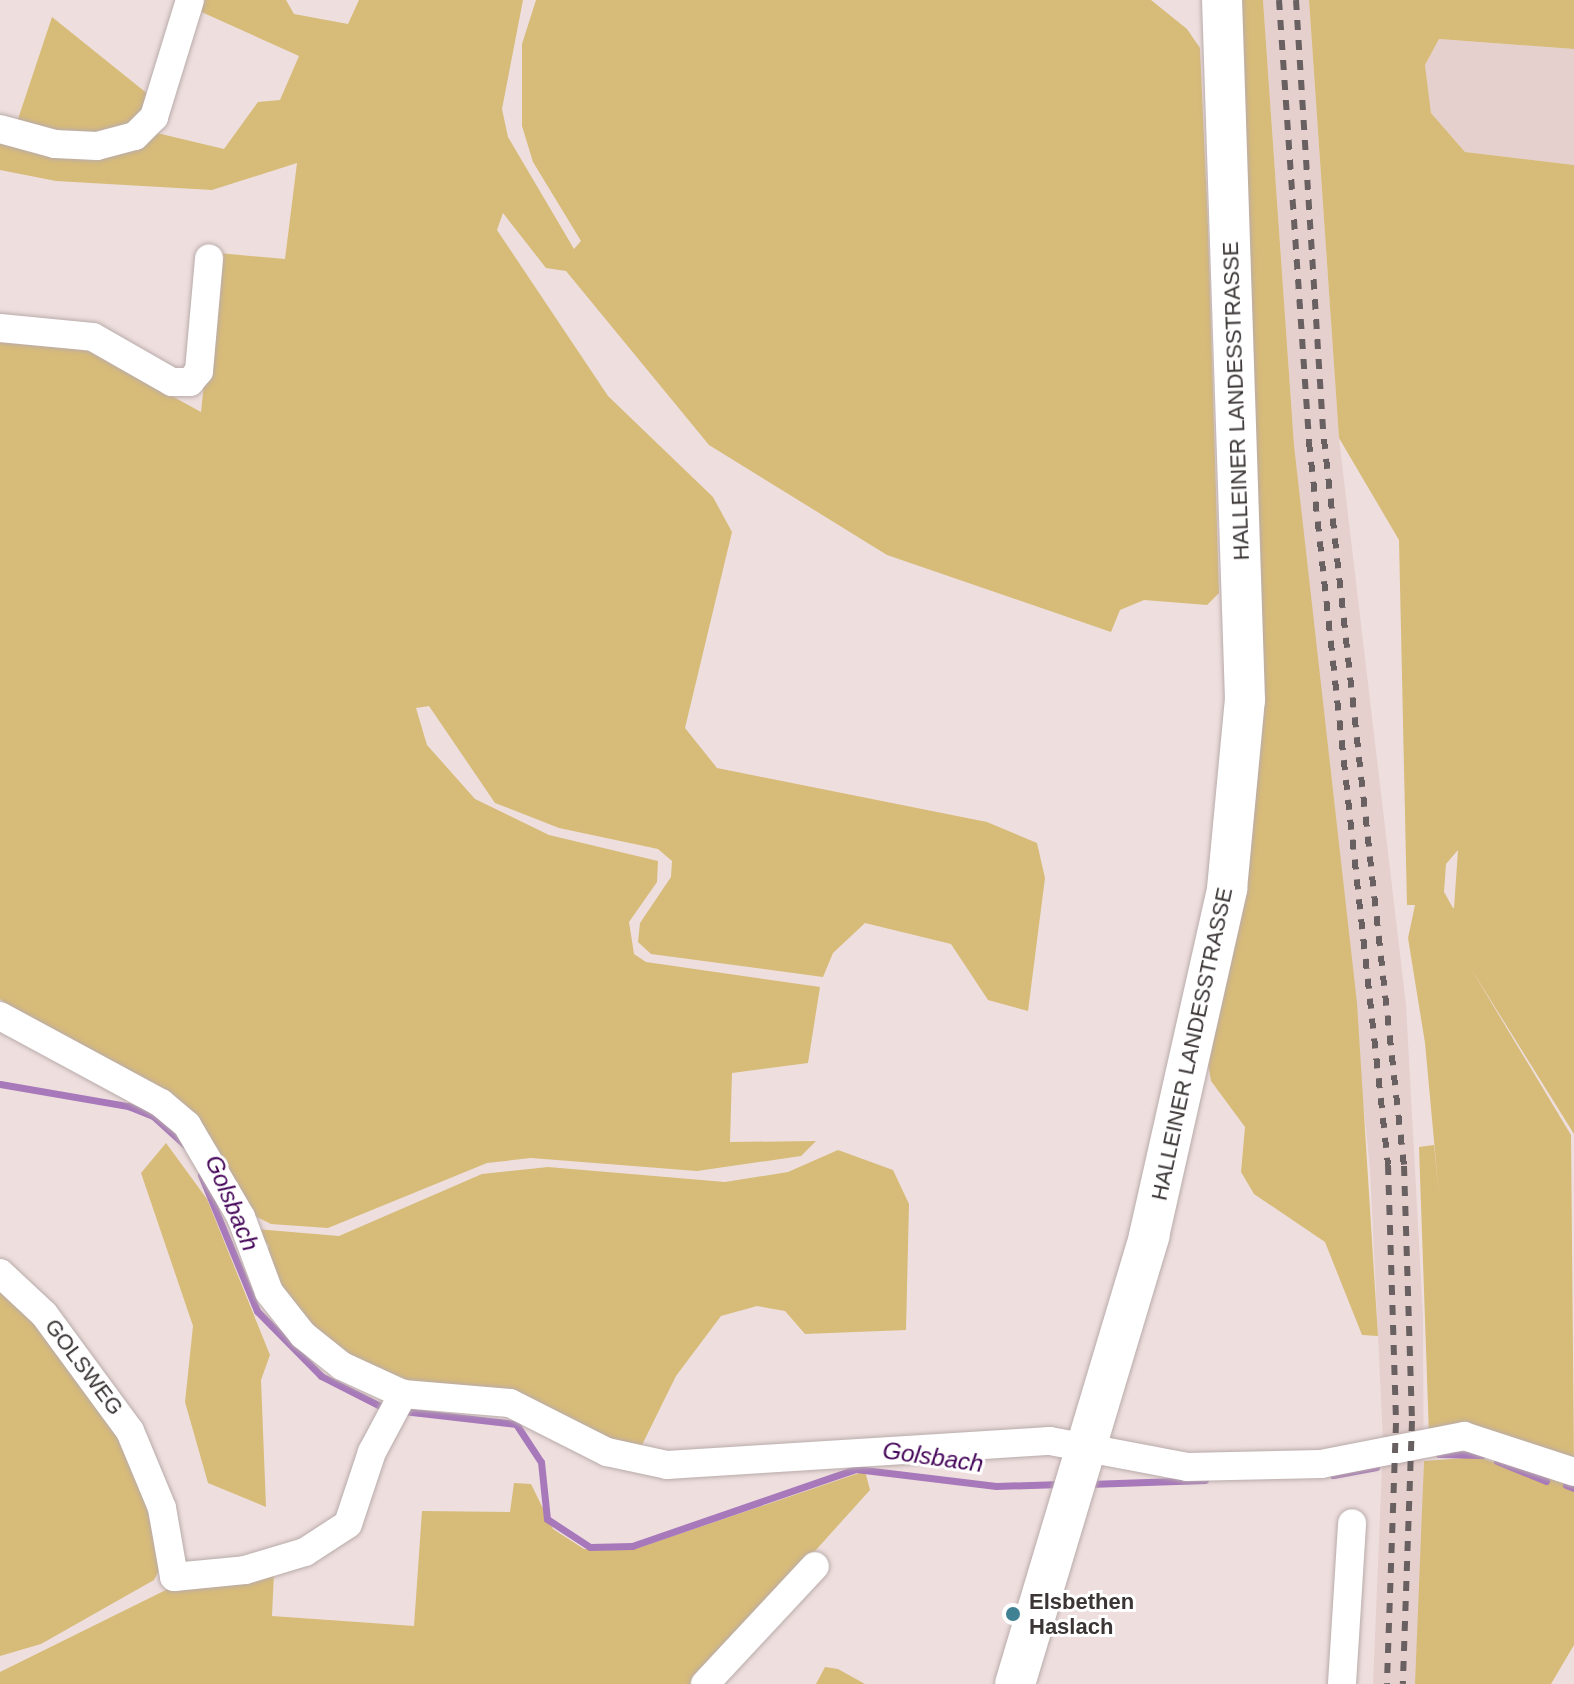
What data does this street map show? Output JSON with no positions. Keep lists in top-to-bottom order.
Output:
{
  "streets": {
    "main road": ["HALLEINER LANDESSTRASSE"],
    "street": ["GOLSWEG"]
  },
  "water": ["Golsbach"],
  "places": ["Elsbethen Haslach"]
}
